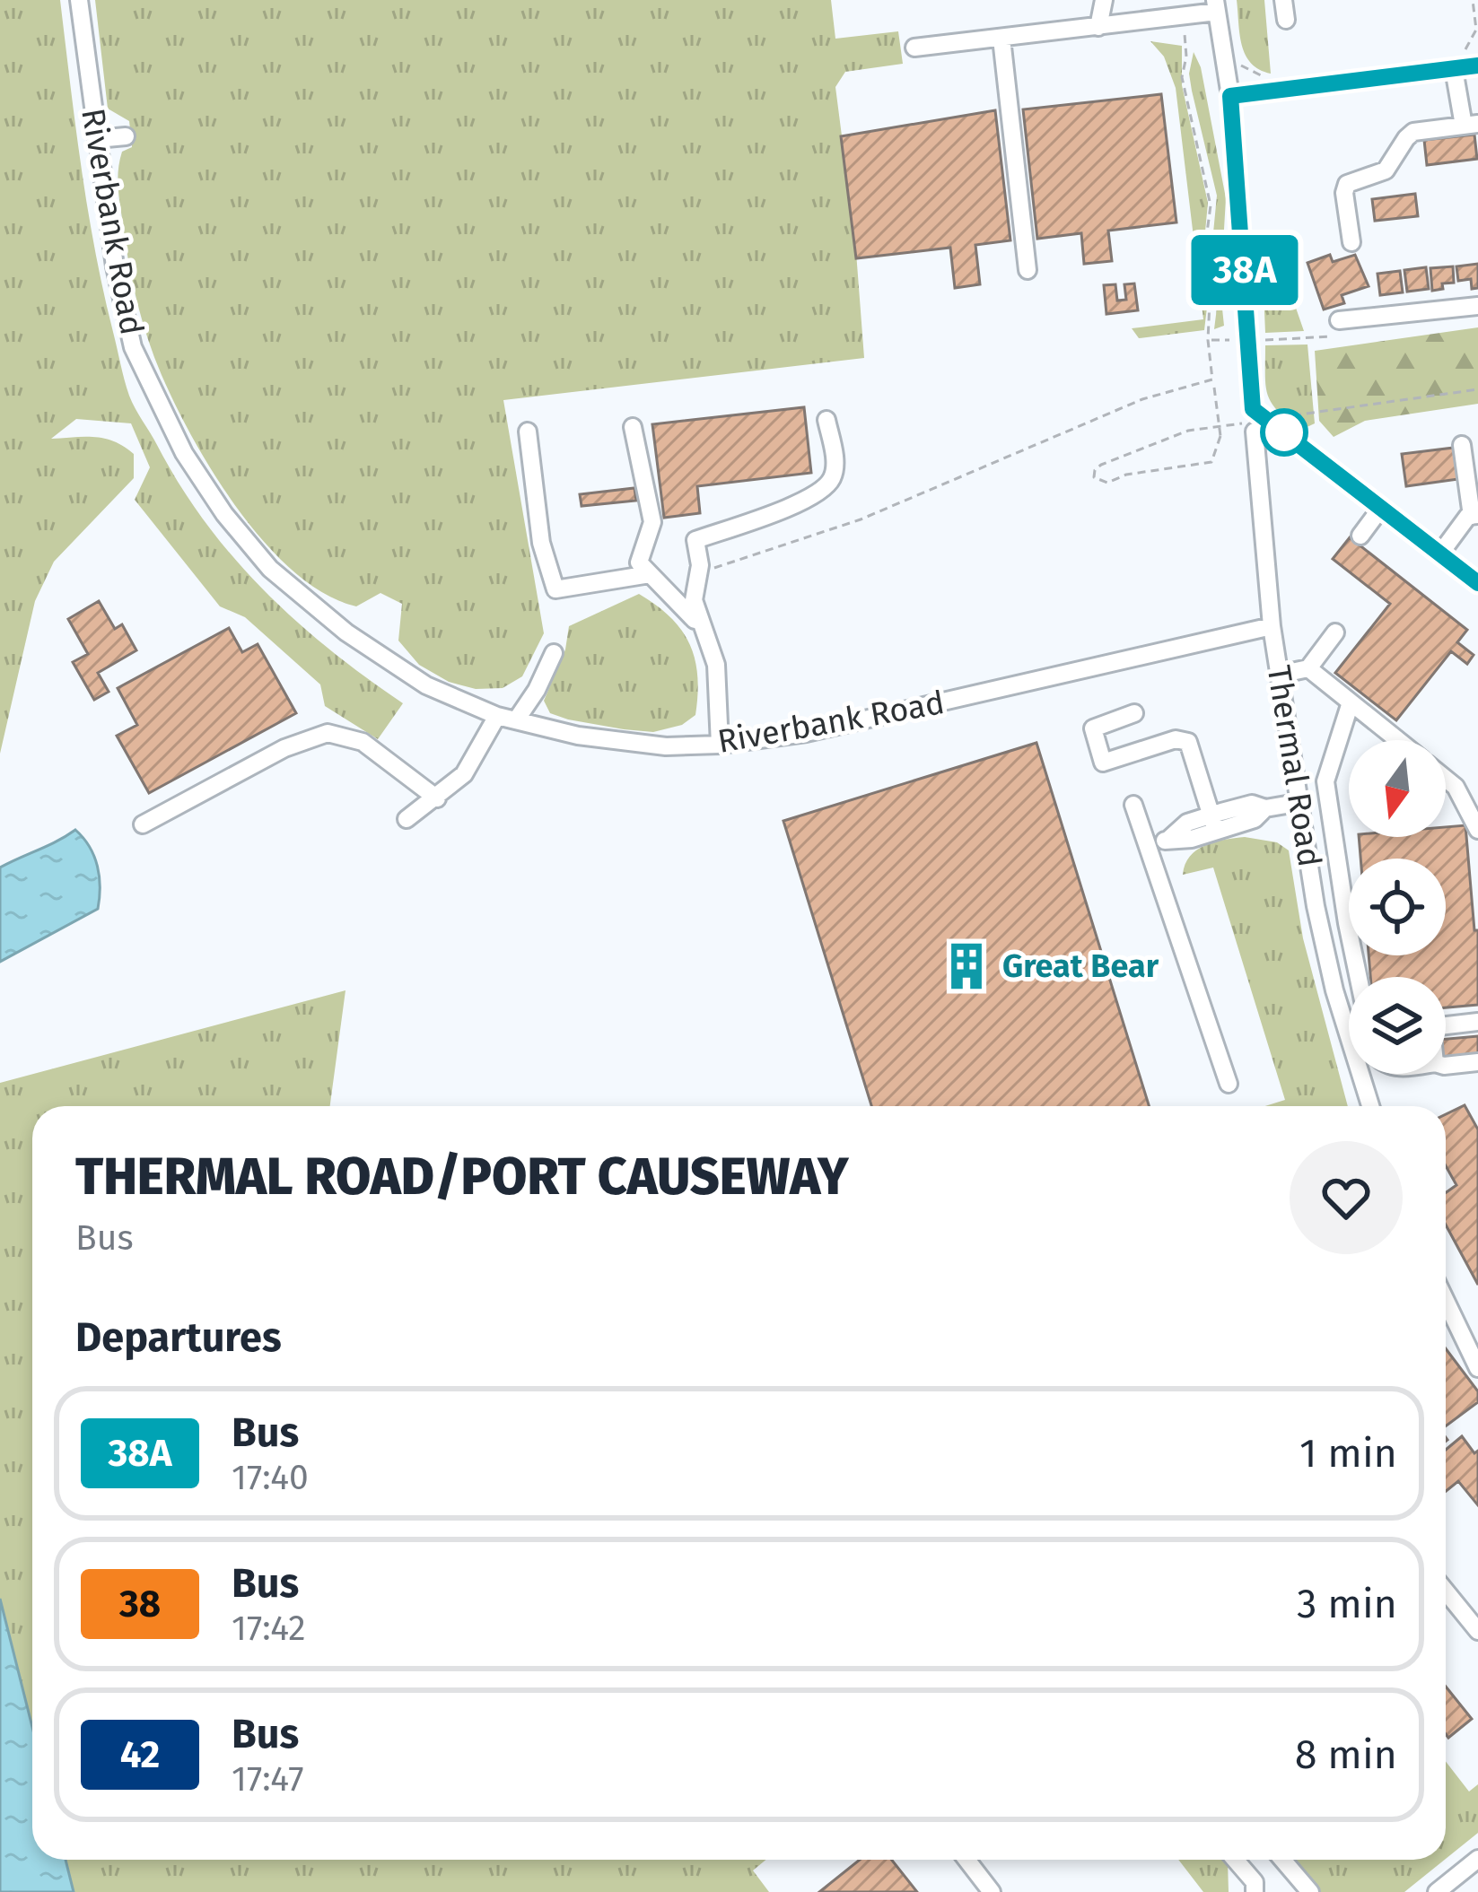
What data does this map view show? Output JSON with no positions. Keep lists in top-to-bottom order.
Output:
{
  "streets": {
    "street": ["Riverbank Road", "Thermal Road"]
  },
  "crossings": [
    ["Riverbank Road", "Thermal Road"]
  ],
  "places": {
    "building": ["Great Bear"]
  },
  "lines": ["bus line 38A"],
  "north": "bottom",
  "page": {
    "on_map": "38A",
    "heading": [
      ["THERMAL ROAD/PORT CAUSEWAY", "Bus"],
      "Departures"
    ],
    "list": [
      {
        "mark": "38A",
        "name": "Bus",
        "note": "17:40",
        "value": "1 min"
      },
      {
        "mark": "38",
        "name": "Bus",
        "note": "17:42",
        "value": "3 min"
      },
      {
        "mark": "42",
        "name": "Bus",
        "note": "17:47",
        "value": "8 min"
      }
    ]
  }
}
